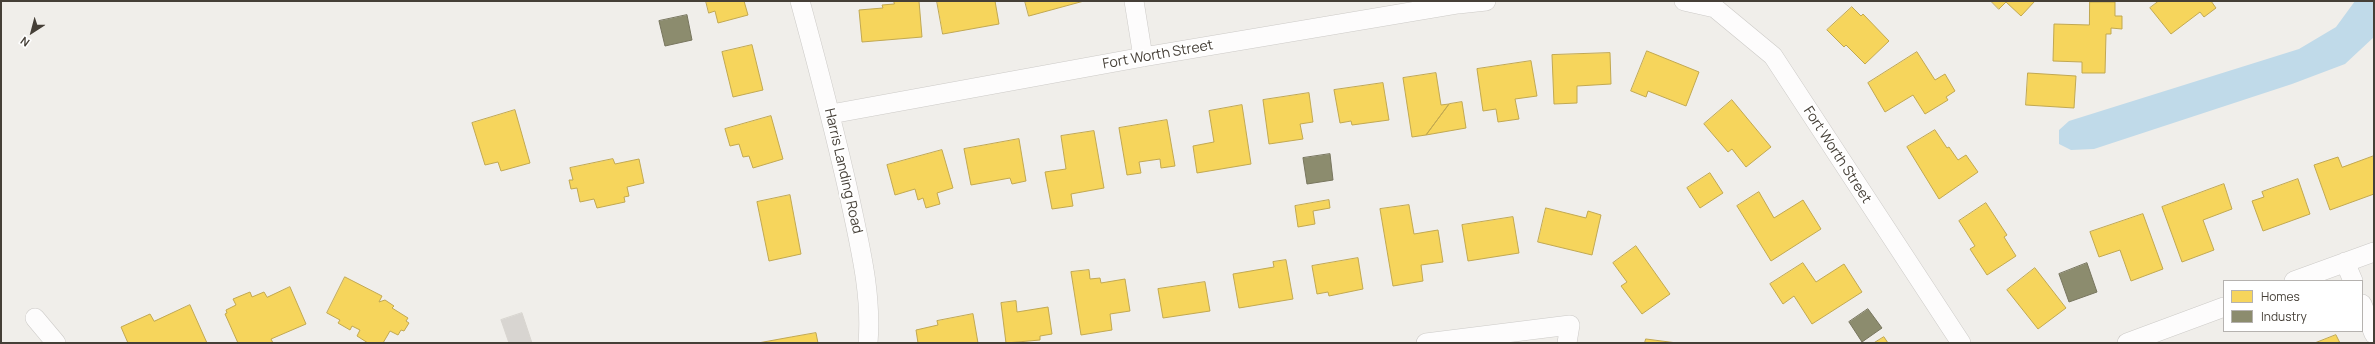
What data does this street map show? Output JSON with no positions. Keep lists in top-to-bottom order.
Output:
{
  "streets": {
    "street": ["Fort Worth Street", "Harris Landing Road"]
  },
  "crossings": [
    ["Fort Worth Street", "Harris Landing Road"]
  ],
  "legend": ["Homes", "Industry"],
  "north": "bottom left"
}
